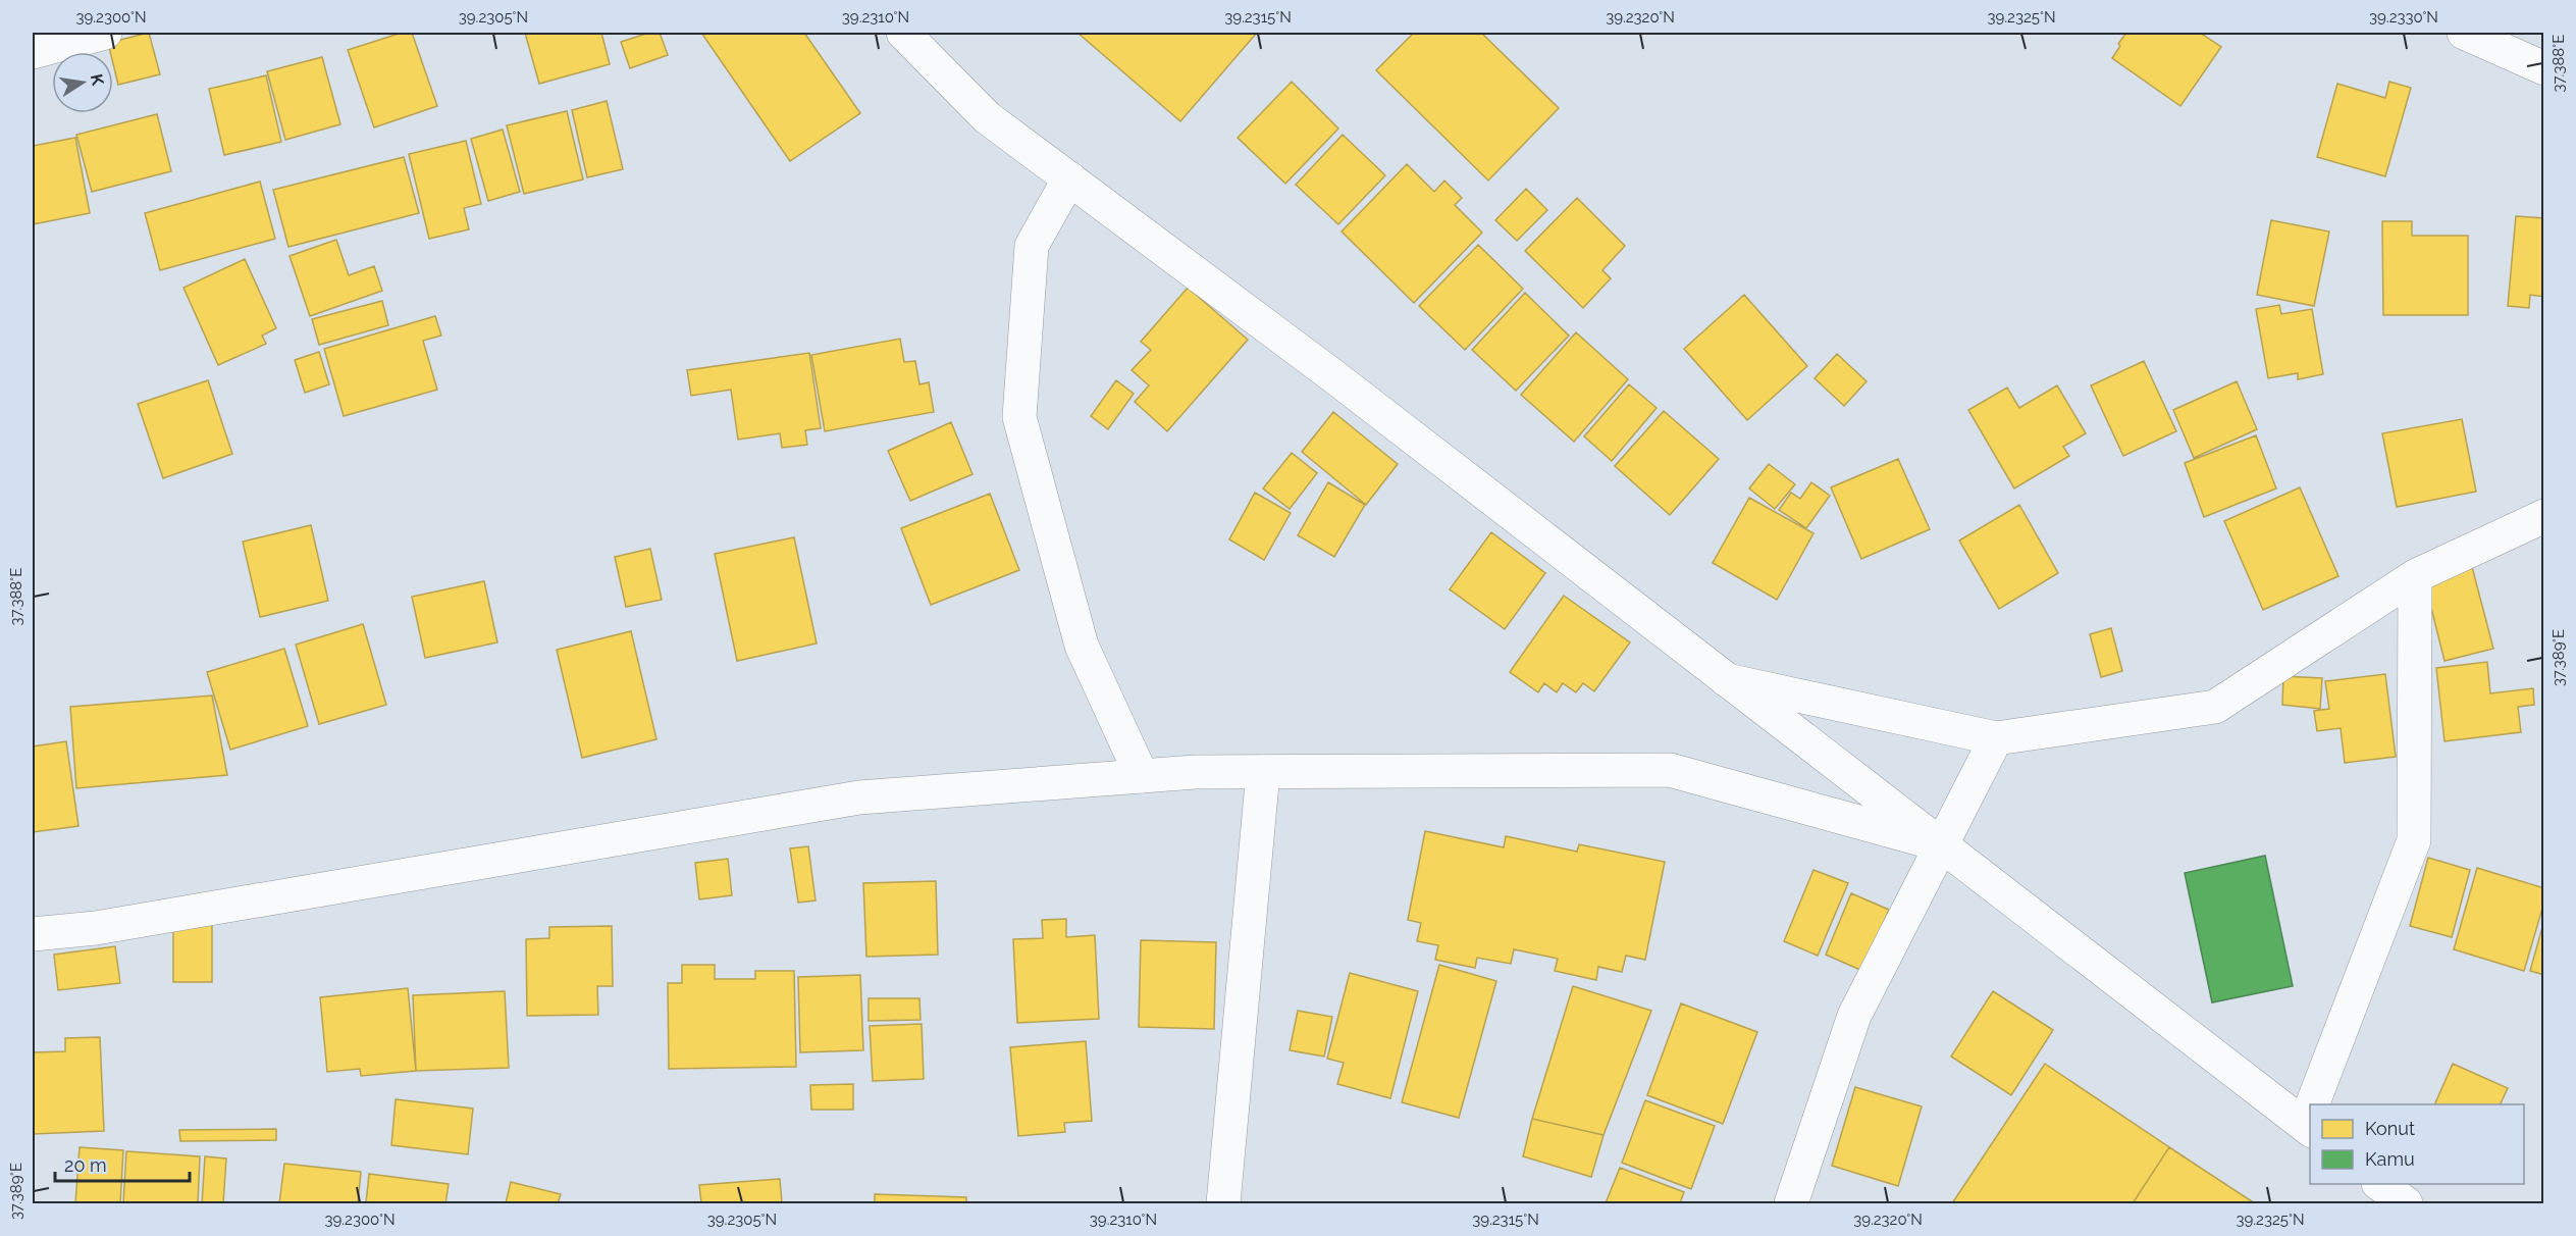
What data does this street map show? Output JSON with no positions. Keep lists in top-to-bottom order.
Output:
{
  "legend": ["Konut", "Kamu"],
  "scale_bar": "20 m",
  "north": "right",
  "coordinates": [
    "39.2300°N",
    "39.2305°N",
    "39.2310°N",
    "39.2315°N",
    "39.2320°N",
    "39.2325°N",
    "39.2330°N",
    "37.388°E",
    "37.389°E"
  ]
}
